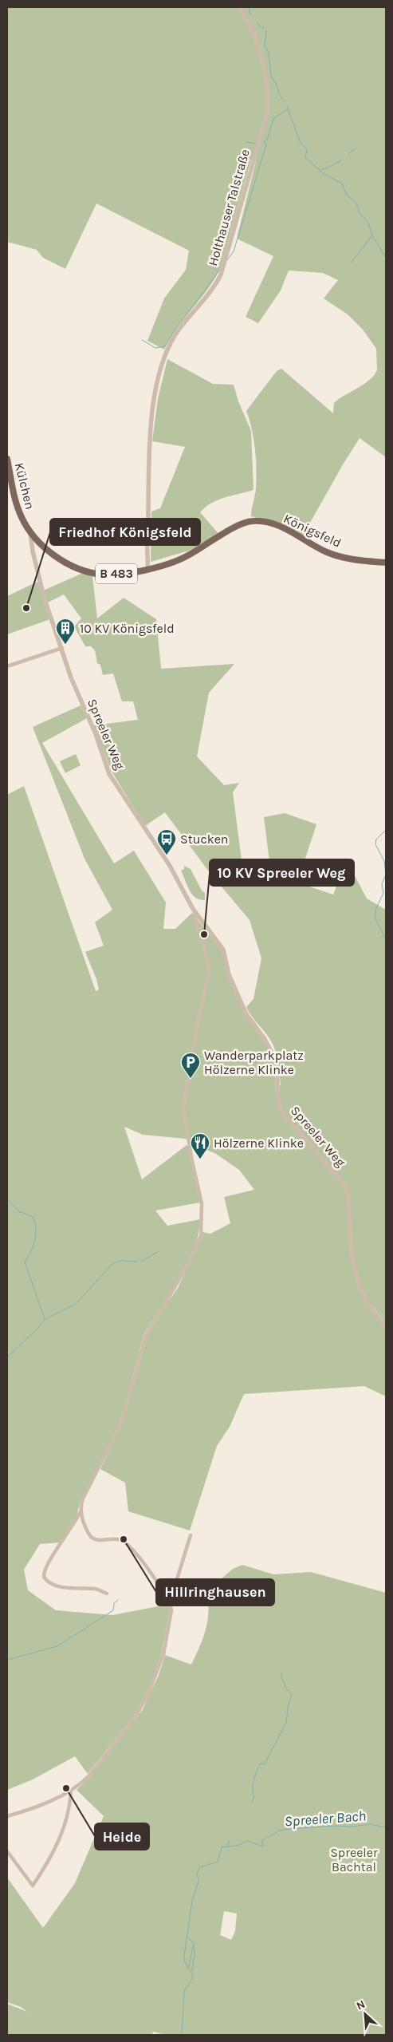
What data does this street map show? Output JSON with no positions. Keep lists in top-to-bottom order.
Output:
{
  "streets": {
    "main road": ["Külchen", "Königsfeld", "B 483"],
    "street": ["Holthauser Talstraße", "Spreeler Weg"]
  },
  "crossings": [
    ["Holthauser Talstraße", "Königsfeld"],
    ["Külchen", "Königsfeld"],
    ["Külchen", "Spreeler Weg"],
    ["Königsfeld", "Spreeler Weg"]
  ],
  "water": ["Spreeler Bach"],
  "parks": ["Spreeler Bachtal"],
  "places": {
    "other": [
      "Friedhof Königsfeld",
      "10 KV Spreeler Weg",
      "Hillringhausen",
      "Heide"
    ],
    "building": ["10 KV Königsfeld"],
    "bus stop": ["Stucken"],
    "parking": ["Wanderparkplatz Hölzerne Klinke"],
    "restaurant": ["Hölzerne Klinke"]
  },
  "north": "top left"
}
